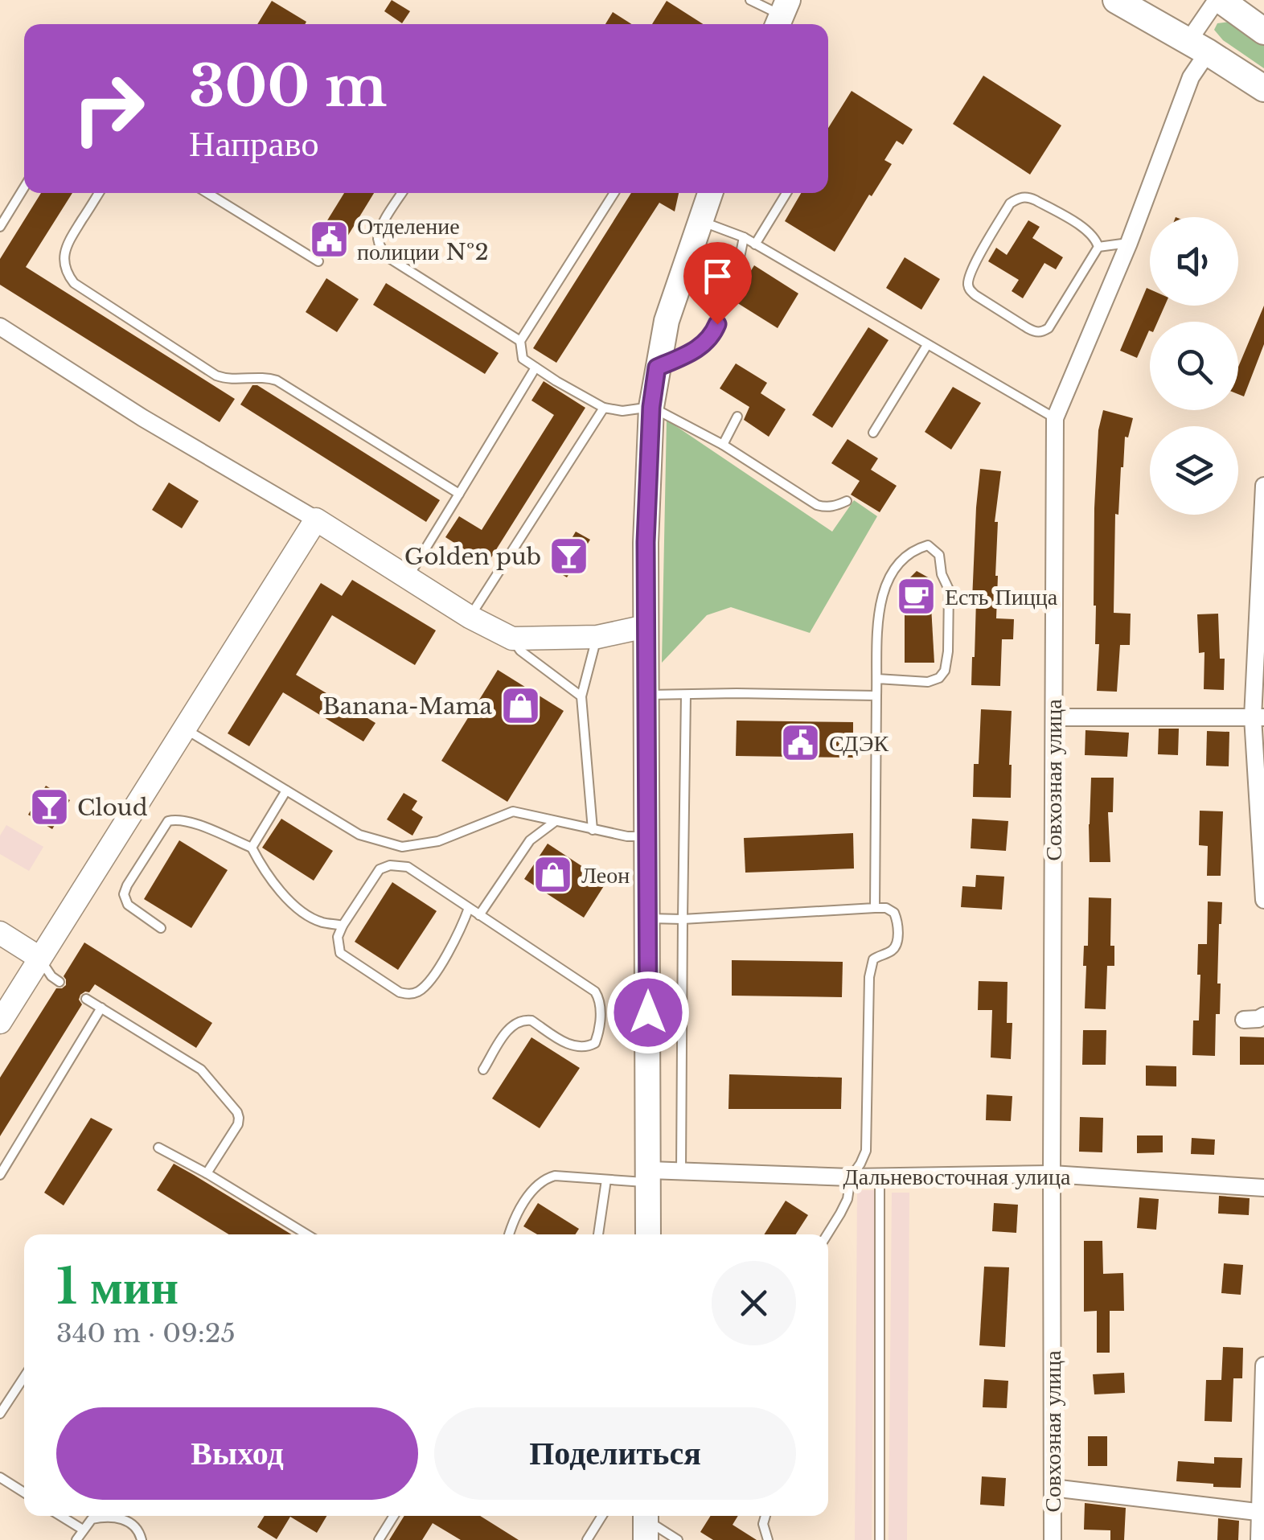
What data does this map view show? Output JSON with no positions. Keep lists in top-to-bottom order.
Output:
{
  "streets": {
    "street": ["Совхозная улица", "Дальневосточная улица"]
  },
  "crossings": [
    ["Совхозная улица", "Дальневосточная улица"]
  ],
  "places": {
    "public building": ["Отделение полиции №2", "СДЭК"],
    "bar": ["Golden pub", "Cloud"],
    "cafe": ["Есть Пицца"],
    "shop": ["Banana-Mama", "Леон"]
  },
  "page": {
    "turn": ["300 m", "Направо"],
    "heading": ["1 мин", "340 m · 09:25"],
    "buttons": ["Выход", "Поделиться"]
  }
}
